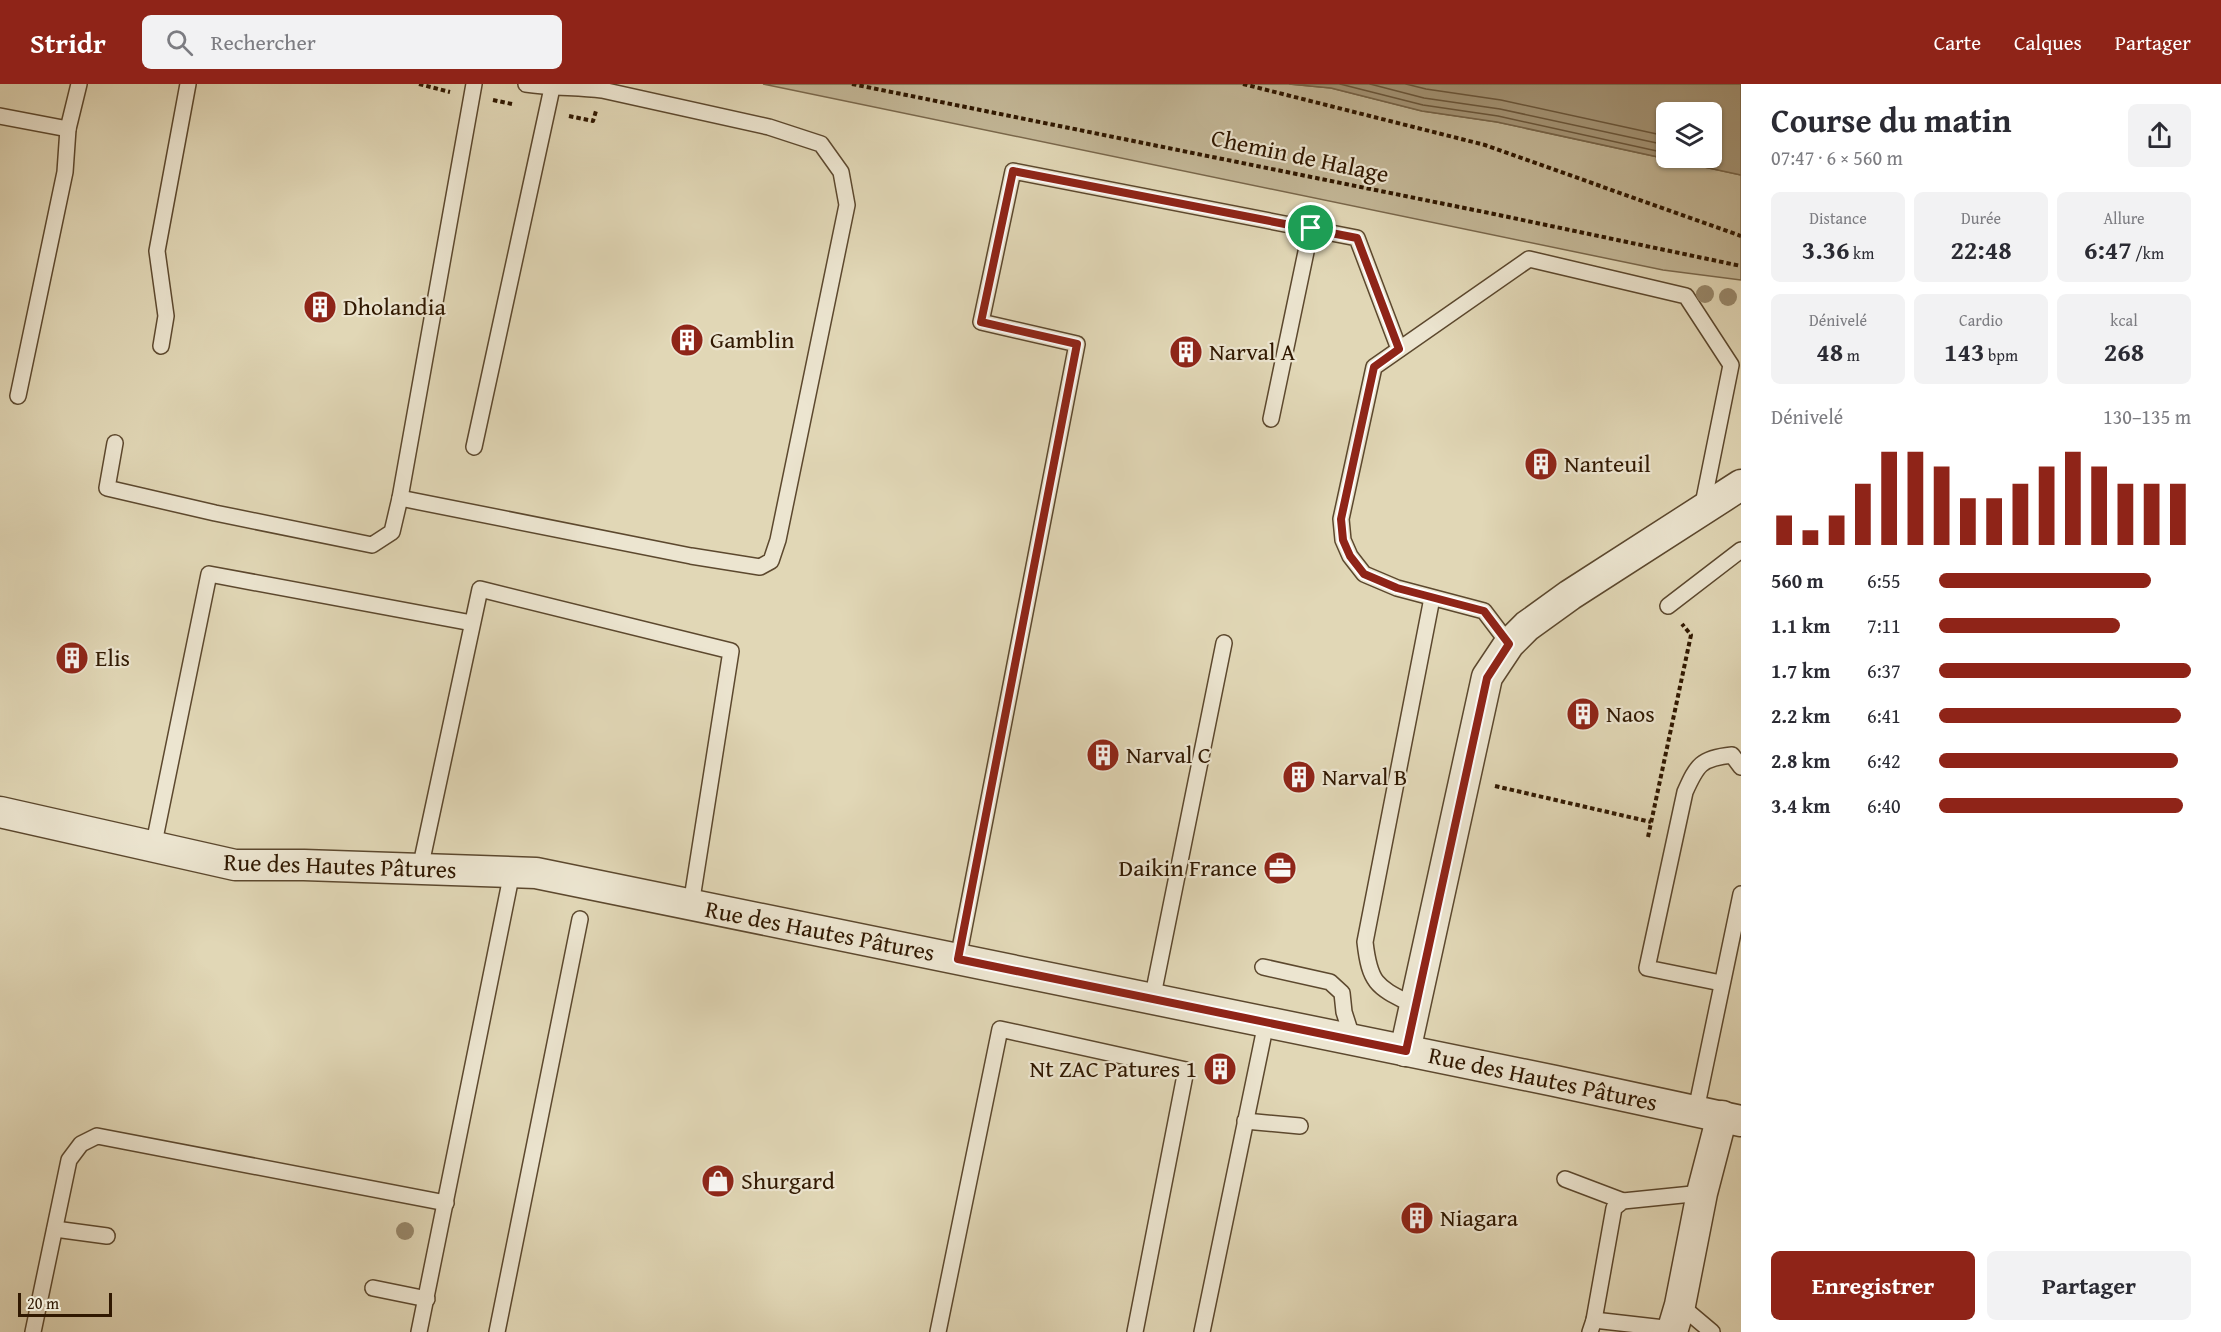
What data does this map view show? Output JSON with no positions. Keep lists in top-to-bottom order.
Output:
{
  "streets": {
    "street": ["Rue des Hautes Pâtures"],
    "path": ["Chemin de Halage"]
  },
  "places": {
    "building": [
      "Dholandia",
      "Gamblin",
      "Narval A",
      "Nanteuil",
      "Elis",
      "Naos",
      "Narval C",
      "Narval B",
      "Nt ZAC Patures 1",
      "Niagara"
    ],
    "office": ["Daikin France"],
    "shop": ["Shurgard"]
  },
  "scale_bar": "20 m",
  "page": {
    "header": "Stridr",
    "search": "Rechercher",
    "nav": ["Carte", "Calques", "Partager"],
    "heading": ["Course du matin", "07:47 · 6 × 560 m"],
    "stats": [
      ["Distance", "3.36 km"],
      ["Durée", "22:48"],
      ["Allure", "6:47 /km"],
      ["Dénivelé", "48 m"],
      ["Cardio", "143 bpm"],
      ["kcal", "268"]
    ],
    "chart": ["Dénivelé", "130–135 m"],
    "list": [
      {
        "name": "560 m",
        "note": "6:55"
      },
      {
        "name": "1.1 km",
        "note": "7:11"
      },
      {
        "name": "1.7 km",
        "note": "6:37"
      },
      {
        "name": "2.2 km",
        "note": "6:41"
      },
      {
        "name": "2.8 km",
        "note": "6:42"
      },
      {
        "name": "3.4 km",
        "note": "6:40"
      }
    ],
    "buttons": ["Enregistrer", "Partager"],
    "scale": "20 m"
  }
}
